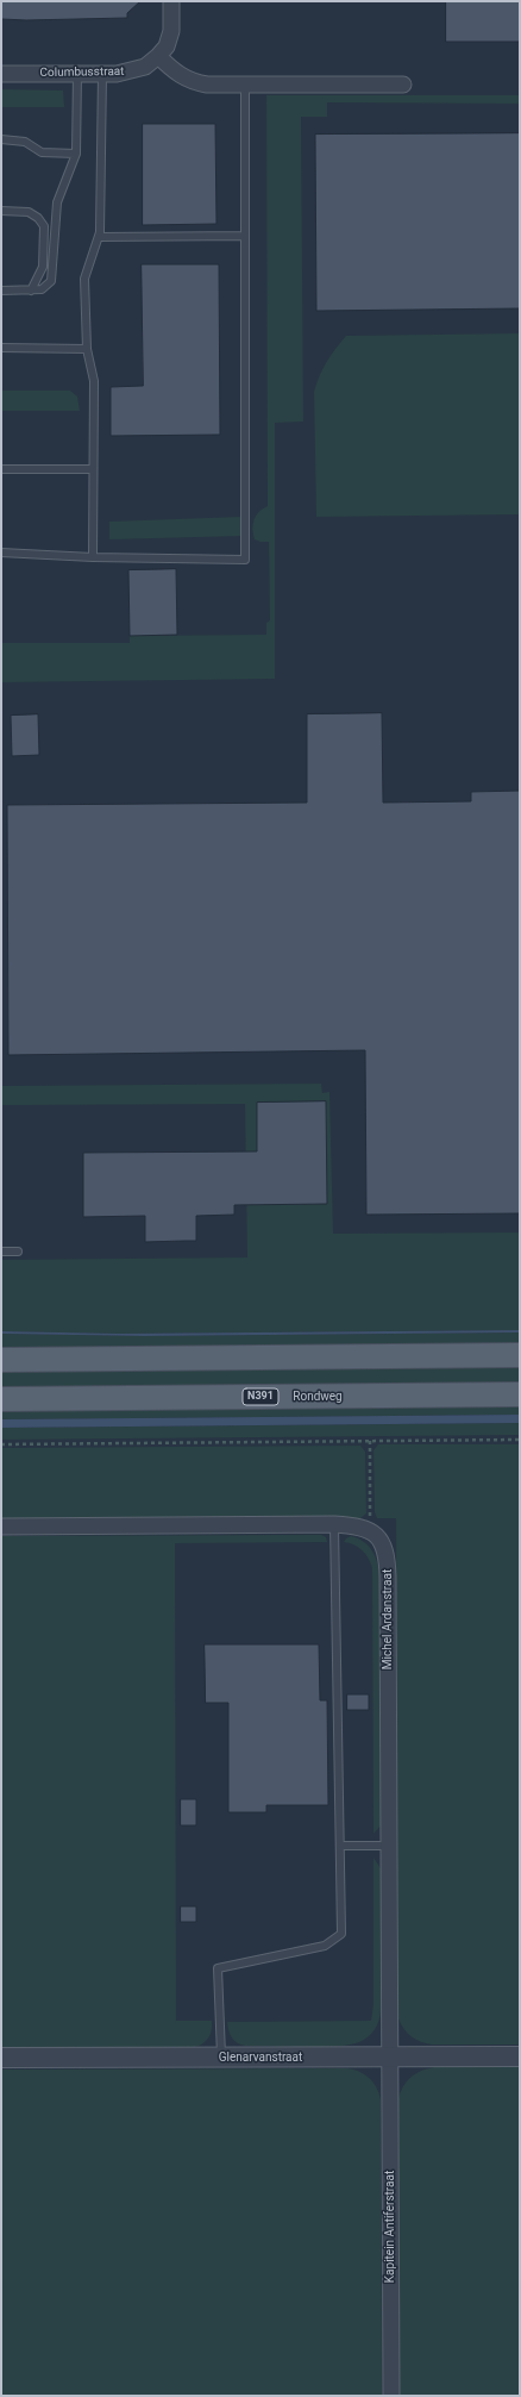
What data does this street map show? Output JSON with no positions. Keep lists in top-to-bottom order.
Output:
{
  "streets": {
    "main road": ["N391", "Rondweg"],
    "street": [
      "Columbusstraat",
      "Michel Ardanstraat",
      "Glenarvanstraat",
      "Kapitein Antiferstraat"
    ]
  },
  "crossings": [
    ["Michel Ardanstraat", "Glenarvanstraat"],
    ["Michel Ardanstraat", "Kapitein Antiferstraat"],
    ["Glenarvanstraat", "Kapitein Antiferstraat"]
  ]
}
